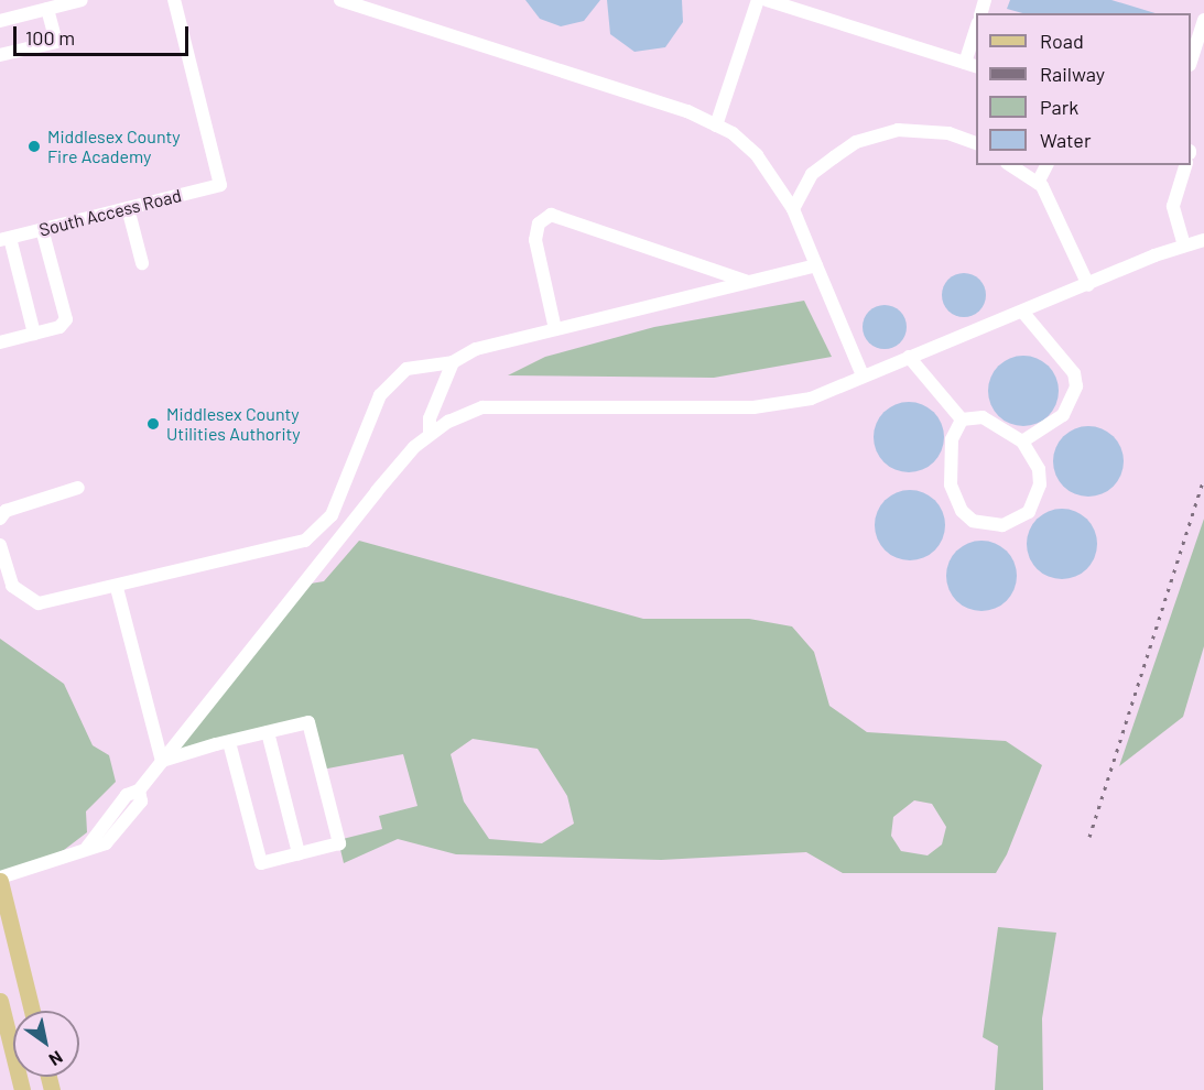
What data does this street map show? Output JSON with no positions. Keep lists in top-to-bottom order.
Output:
{
  "streets": {
    "lane": ["South Access Road"]
  },
  "places": ["Middlesex County Fire Academy", "Middlesex County Utilities Authority"],
  "legend": [
    "Road",
    "Railway",
    "Park",
    "Water"
  ],
  "scale_bar": "100 m",
  "north": "bottom right"
}
